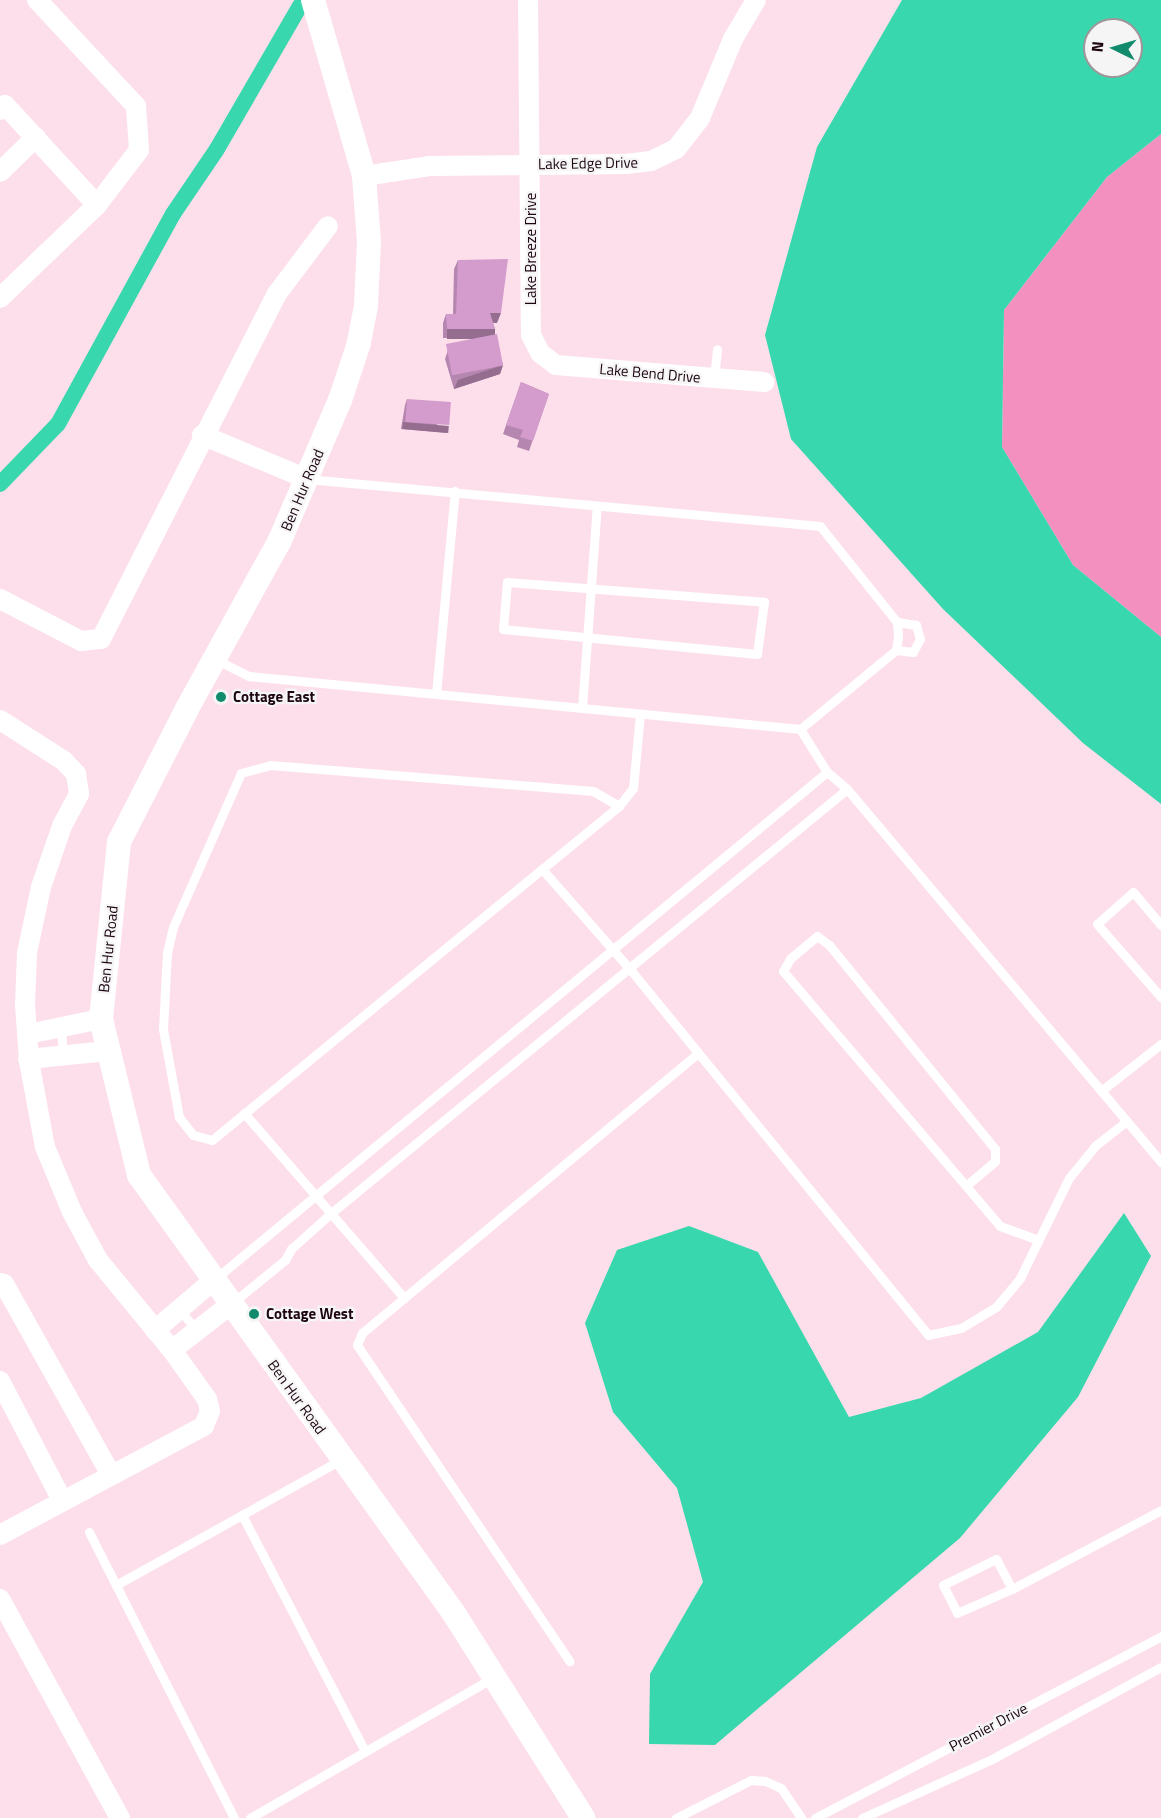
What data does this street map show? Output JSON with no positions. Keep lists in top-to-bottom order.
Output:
{
  "streets": {
    "street": [
      "Lake Edge Drive",
      "Lake Breeze Drive",
      "Lake Bend Drive",
      "Ben Hur Road"
    ],
    "lane": ["Premier Drive"]
  },
  "crossings": [
    ["Lake Edge Drive", "Lake Breeze Drive"],
    ["Lake Edge Drive", "Ben Hur Road"],
    ["Lake Breeze Drive", "Lake Bend Drive"]
  ],
  "places": ["Cottage East", "Cottage West"],
  "north": "left"
}
